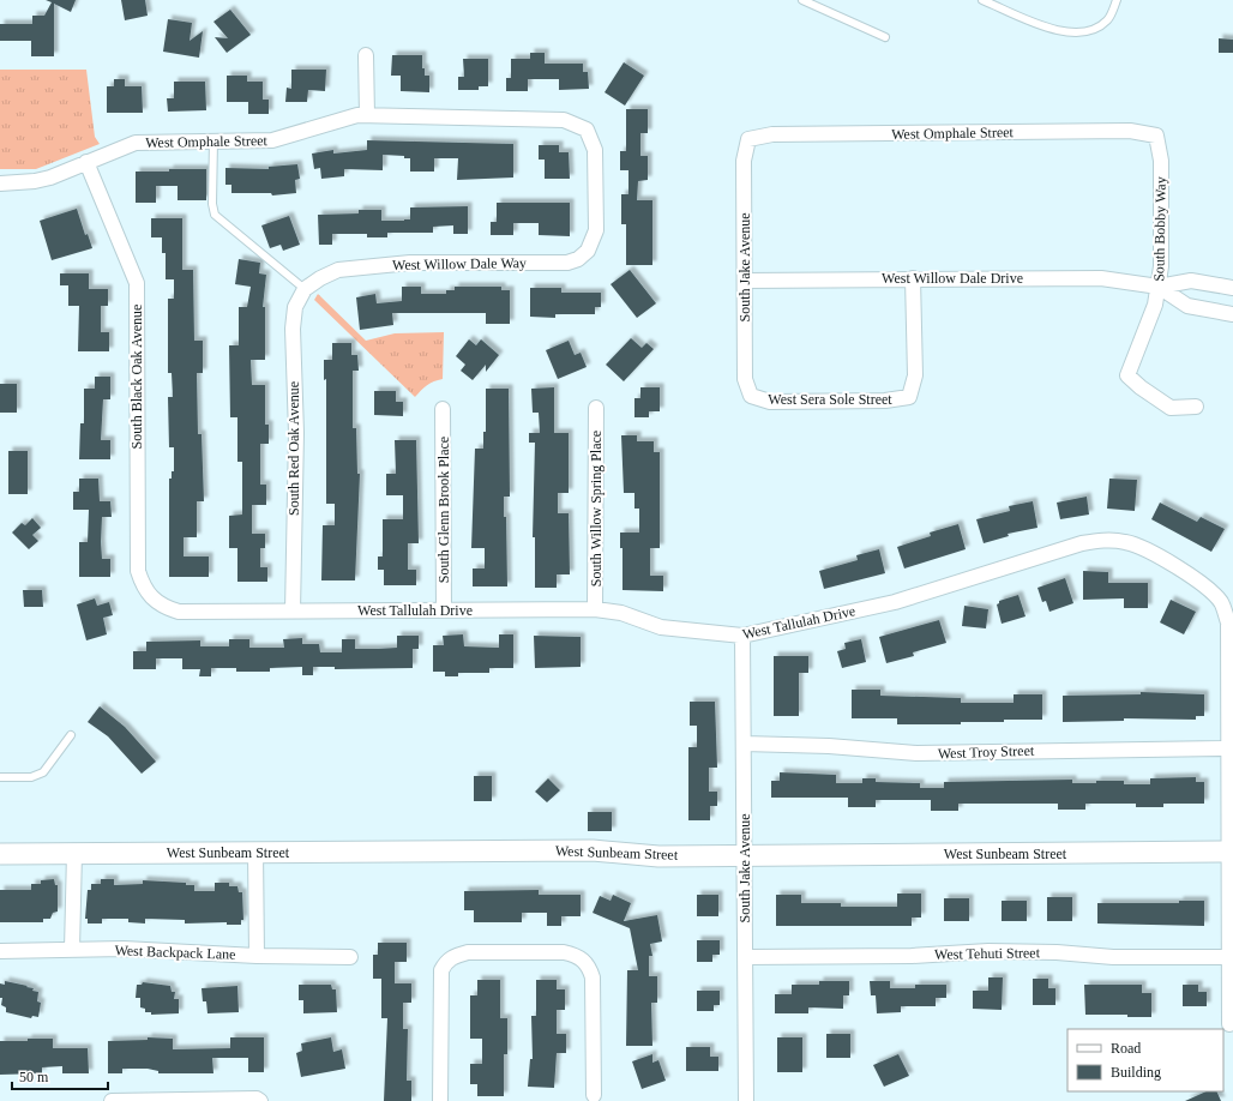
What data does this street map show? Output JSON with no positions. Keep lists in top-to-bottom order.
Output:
{
  "streets": {
    "street": [
      "West Omphale Street",
      "South Bobby Way",
      "West Willow Dale Way",
      "South Jake Avenue",
      "West Willow Dale Drive",
      "South Black Oak Avenue",
      "West Sera Sole Street",
      "South Red Oak Avenue",
      "South Willow Spring Place",
      "South Glenn Brook Place",
      "West Tallulah Drive",
      "West Troy Street",
      "West Sunbeam Street",
      "West Backpack Lane",
      "West Tehuti Street"
    ]
  },
  "crossings": [
    ["West Omphale Street", "South Bobby Way"],
    ["West Omphale Street", "West Willow Dale Way"],
    ["West Omphale Street", "South Jake Avenue"],
    ["West Omphale Street", "South Black Oak Avenue"],
    ["South Bobby Way", "West Willow Dale Drive"],
    ["West Willow Dale Way", "South Red Oak Avenue"],
    ["South Jake Avenue", "West Willow Dale Drive"],
    ["South Jake Avenue", "West Sera Sole Street"],
    ["South Jake Avenue", "West Tallulah Drive"],
    ["South Jake Avenue", "West Troy Street"],
    ["South Jake Avenue", "West Sunbeam Street"],
    ["South Jake Avenue", "West Tehuti Street"],
    ["West Willow Dale Drive", "West Sera Sole Street"],
    ["South Black Oak Avenue", "West Tallulah Drive"],
    ["South Red Oak Avenue", "West Tallulah Drive"],
    ["South Willow Spring Place", "West Tallulah Drive"],
    ["South Glenn Brook Place", "West Tallulah Drive"],
    ["West Tallulah Drive", "West Troy Street"]
  ],
  "legend": ["Road", "Building"],
  "scale_bar": "50 m"
}
